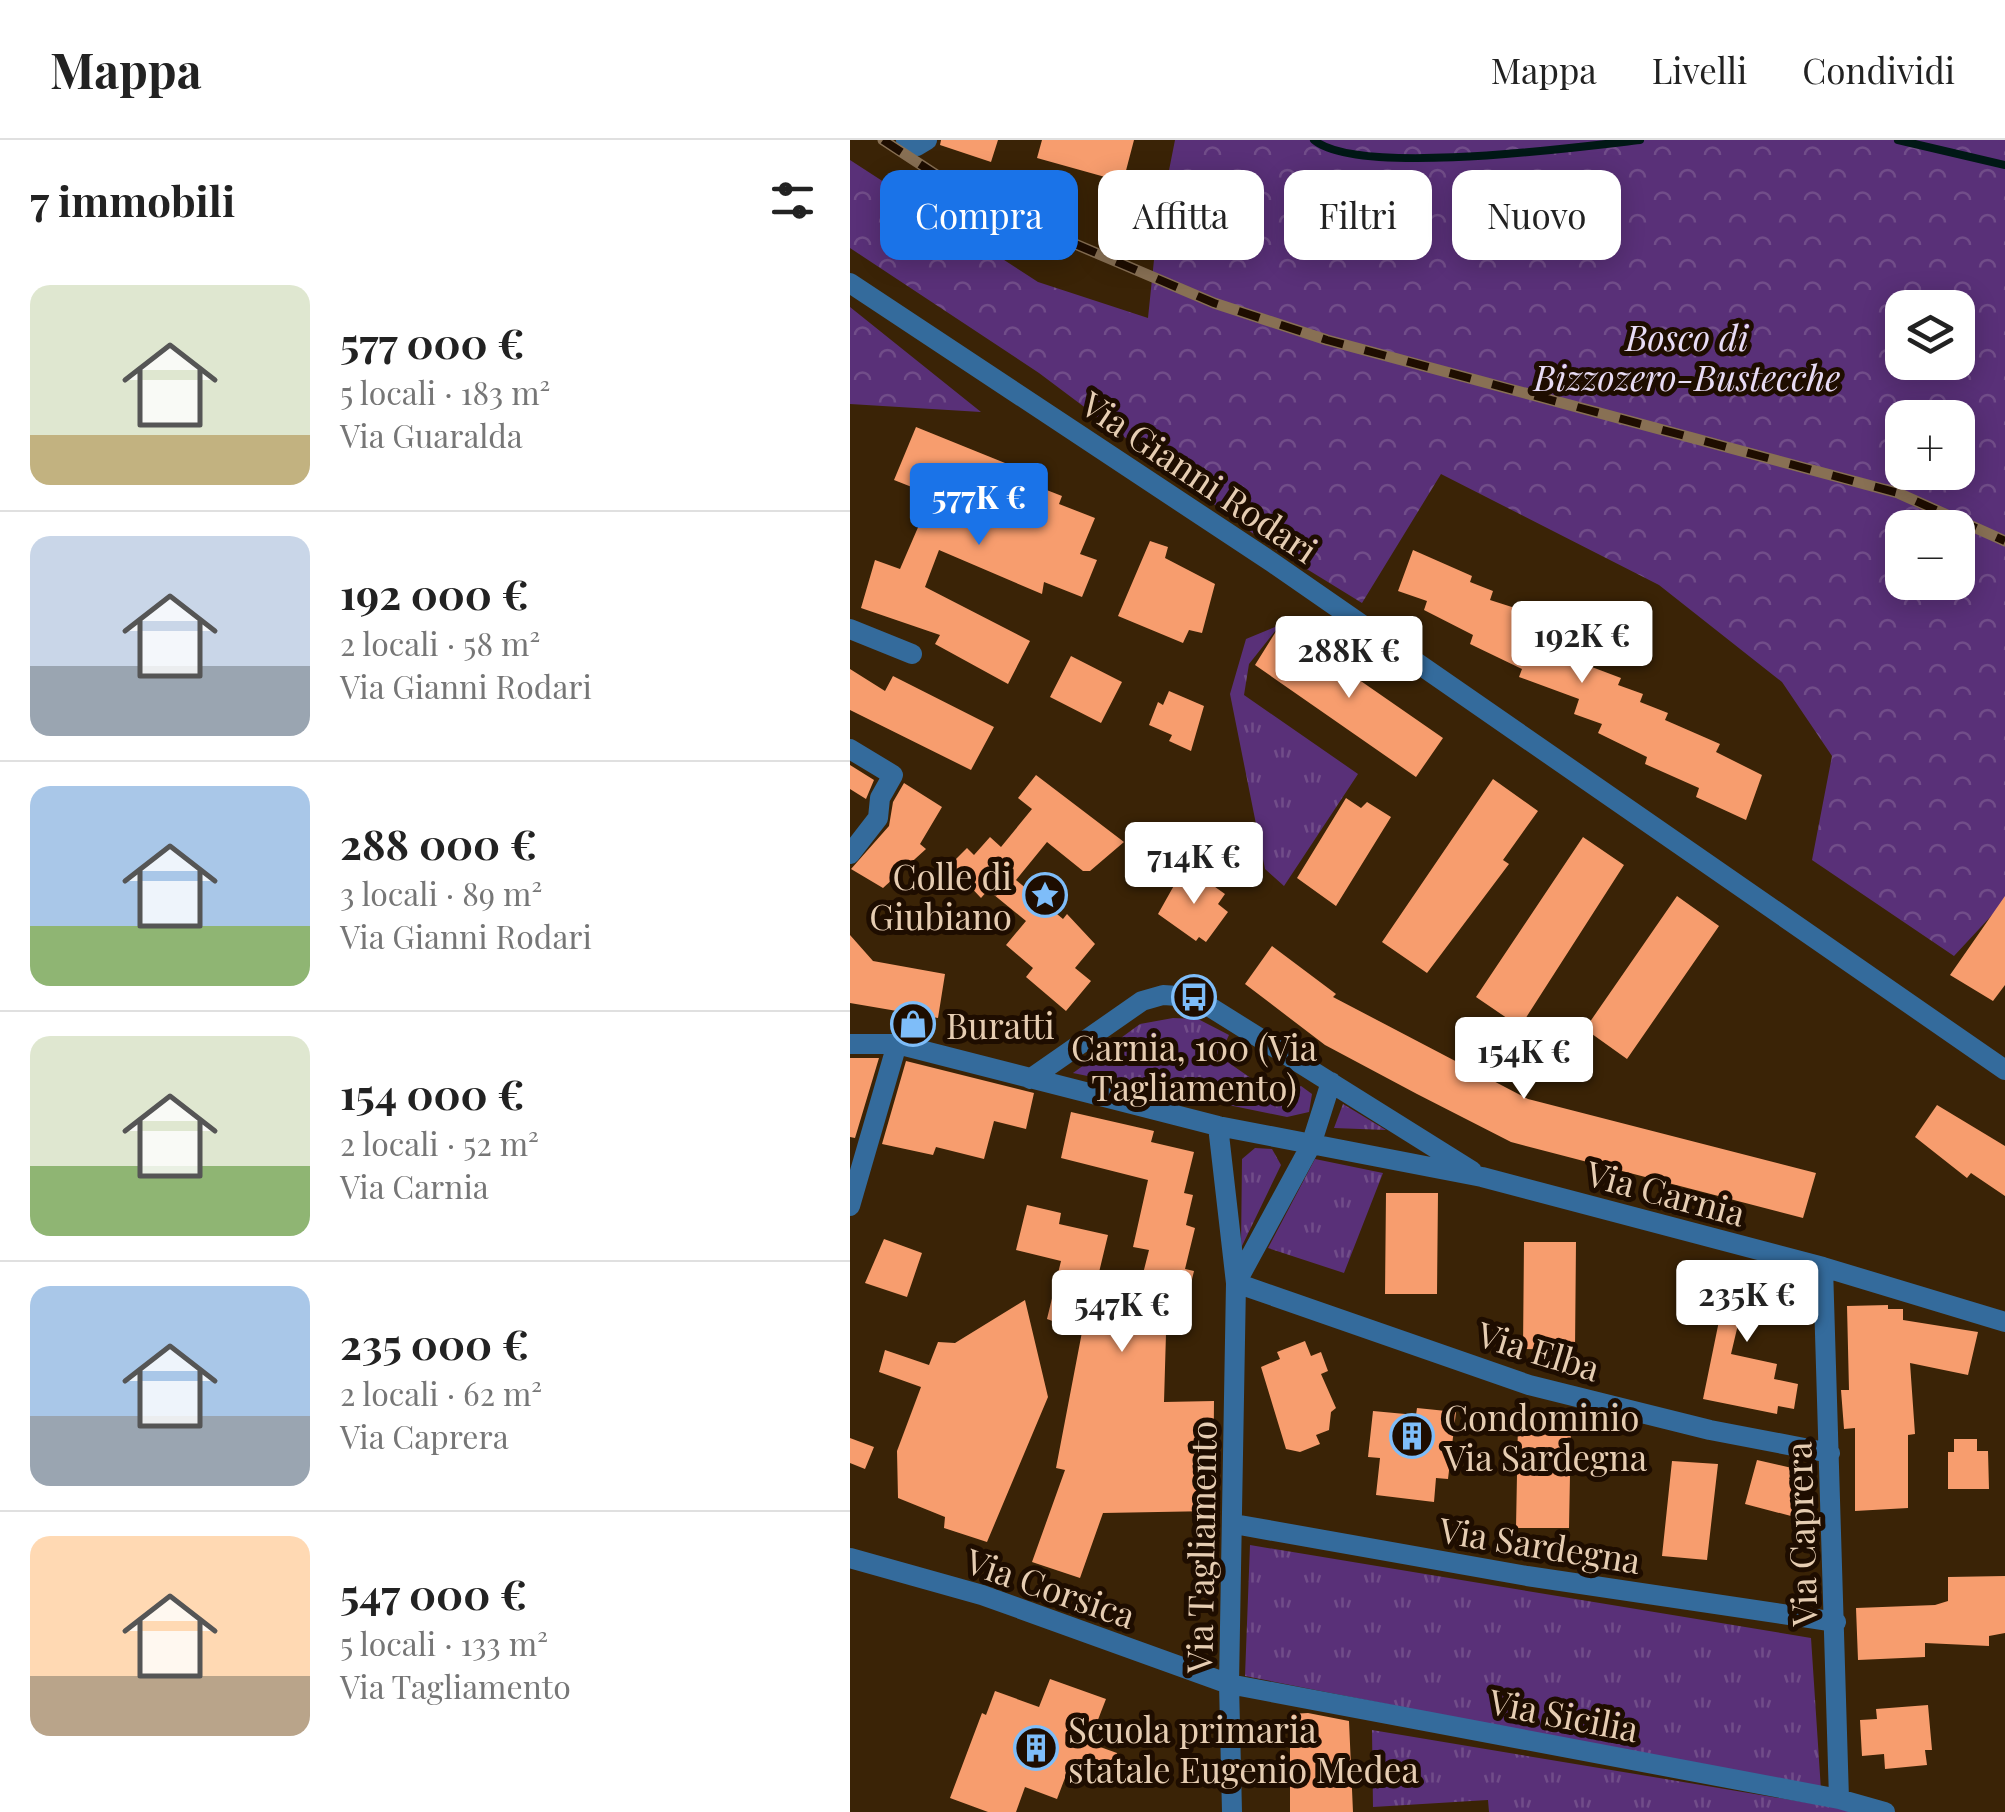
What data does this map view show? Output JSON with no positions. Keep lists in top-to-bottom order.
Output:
{
  "streets": {
    "street": [
      "Via Gianni Rodari",
      "Via Carnia",
      "Via Elba",
      "Via Caprera",
      "Via Sardegna",
      "Via Tagliamento",
      "Via Corsica",
      "Via Sicilia"
    ]
  },
  "crossings": [
    ["Via Carnia", "Via Caprera"],
    ["Via Carnia", "Via Tagliamento"],
    ["Via Elba", "Via Caprera"],
    ["Via Elba", "Via Tagliamento"],
    ["Via Caprera", "Via Sardegna"],
    ["Via Caprera", "Via Sicilia"],
    ["Via Sardegna", "Via Tagliamento"],
    ["Via Tagliamento", "Via Corsica"],
    ["Via Tagliamento", "Via Sicilia"],
    ["Via Corsica", "Via Sicilia"]
  ],
  "parks": ["Bosco di Bizzozero-Bustecche"],
  "places": {
    "place": ["Colle di Giubiano"],
    "bus stop": ["Carnia, 100 (Via Tagliamento)"],
    "shop": ["Buratti"],
    "building": ["Condominio Via Sardegna", "Scuola primaria statale Eugenio Medea"]
  },
  "page": {
    "header": "Mappa",
    "nav": ["Mappa", "Livelli", "Condividi"],
    "heading": "7 immobili",
    "chip": [
      "Compra",
      "Affitta",
      "Filtri",
      "Nuovo"
    ],
    "list": [
      {
        "name": "577 000 €",
        "note": "5 locali · 183 m² · Via Guaralda"
      },
      {
        "name": "192 000 €",
        "note": "2 locali · 58 m² · Via Gianni Rodari"
      },
      {
        "name": "288 000 €",
        "note": "3 locali · 89 m² · Via Gianni Rodari"
      },
      {
        "name": "154 000 €",
        "note": "2 locali · 52 m² · Via Carnia"
      },
      {
        "name": "235 000 €",
        "note": "2 locali · 62 m² · Via Caprera"
      },
      {
        "name": "547 000 €",
        "note": "5 locali · 133 m² · Via Tagliamento"
      }
    ],
    "map_buttons": ["+", "−"],
    "price": [
      "577K €",
      "192K €",
      "288K €",
      "714K €",
      "154K €",
      "235K €",
      "547K €"
    ]
  }
}
